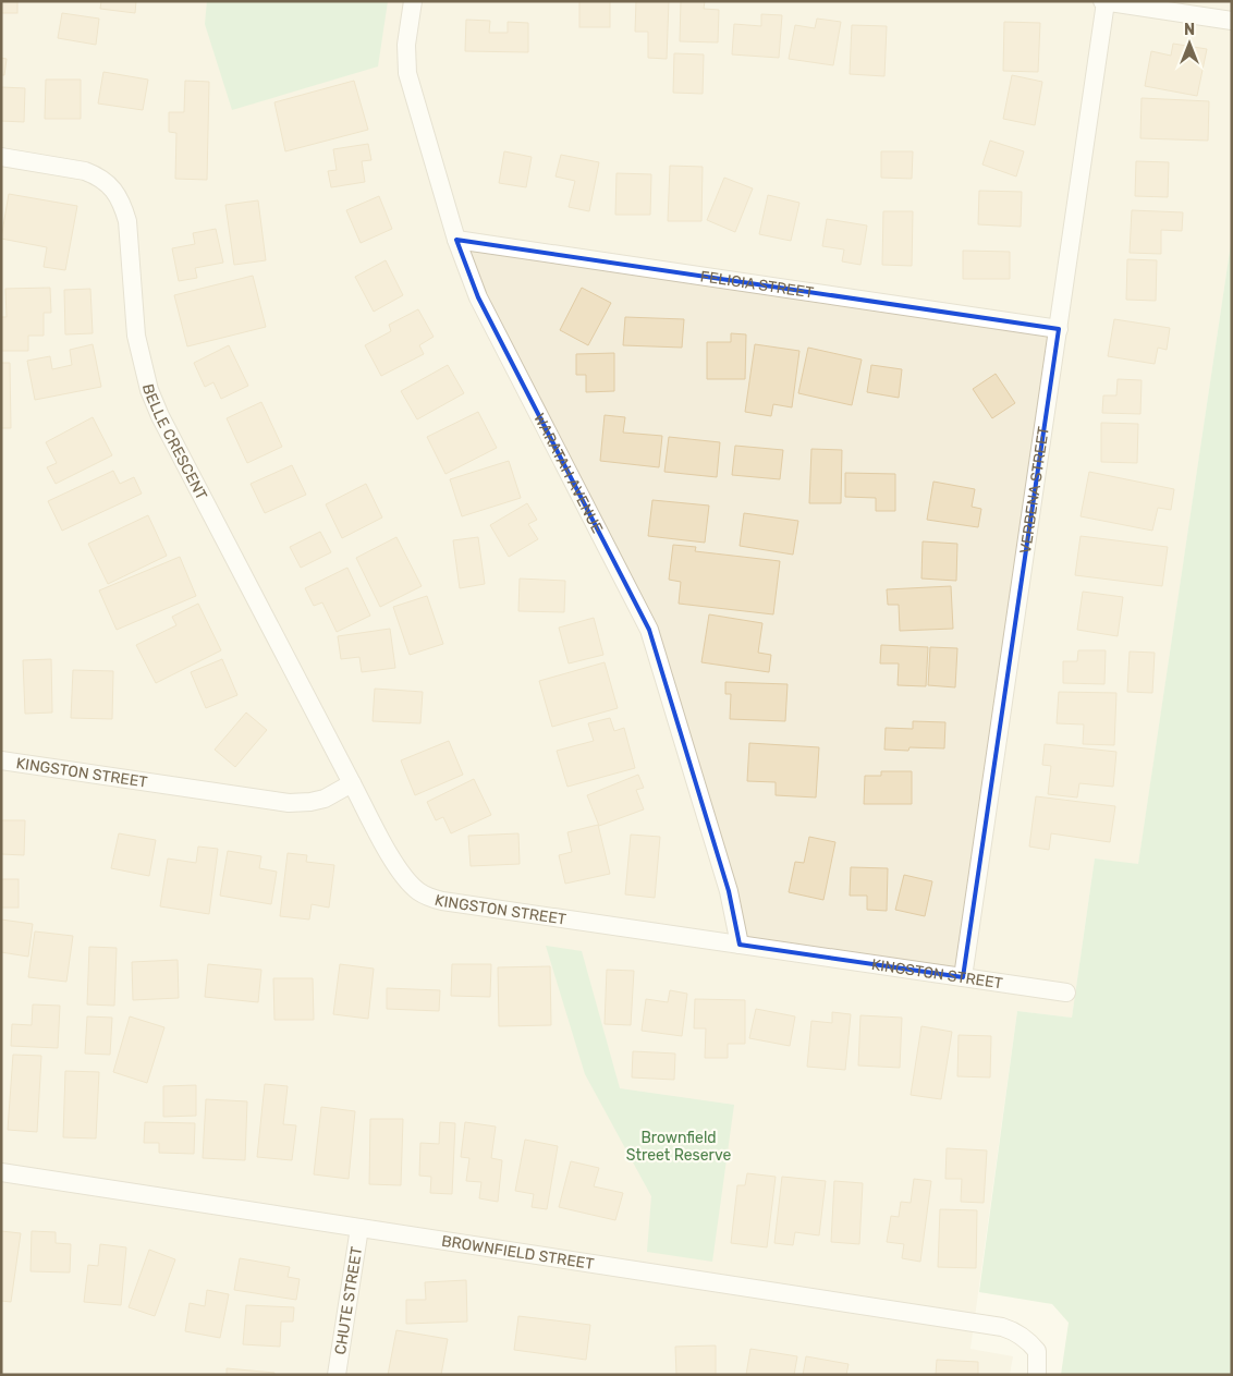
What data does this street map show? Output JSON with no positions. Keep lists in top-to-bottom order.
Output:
{
  "streets": {
    "street": [
      "FELICIA STREET",
      "BELLE CRESCENT",
      "WARATAH AVENUE",
      "VERBENA STREET",
      "KINGSTON STREET",
      "BROWNFIELD STREET",
      "CHUTE STREET"
    ]
  },
  "crossings": [
    ["FELICIA STREET", "WARATAH AVENUE"],
    ["FELICIA STREET", "VERBENA STREET"],
    ["BELLE CRESCENT", "KINGSTON STREET"],
    ["WARATAH AVENUE", "KINGSTON STREET"],
    ["VERBENA STREET", "KINGSTON STREET"],
    ["BROWNFIELD STREET", "CHUTE STREET"]
  ],
  "parks": ["Brownfield Street Reserve"],
  "north": "top"
}
